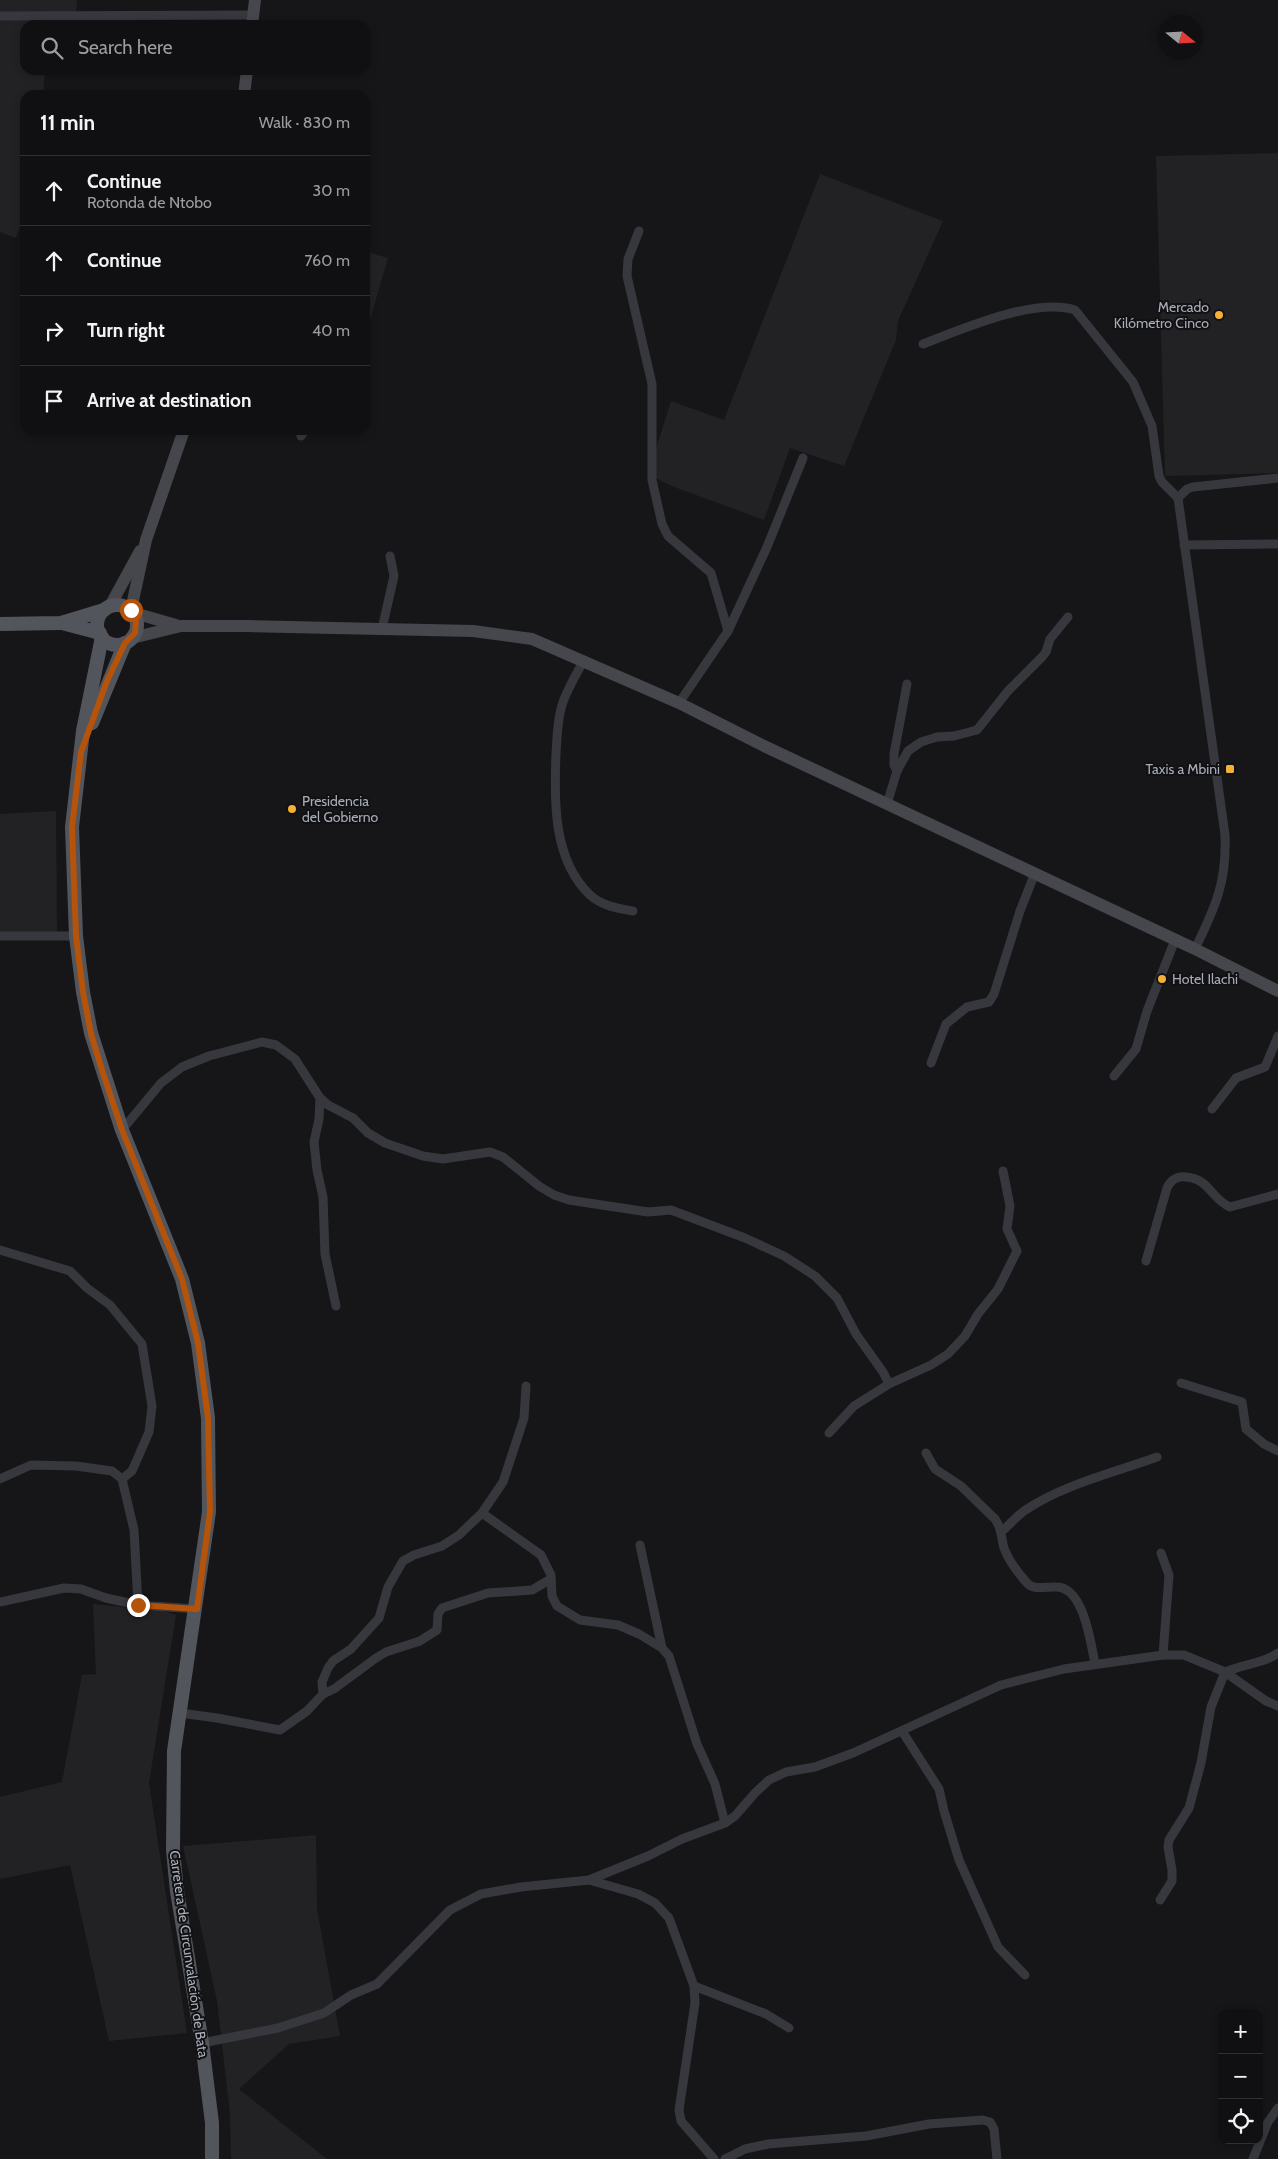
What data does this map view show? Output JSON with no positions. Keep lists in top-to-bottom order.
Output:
{
  "streets": {
    "main road": ["Carretera de Circunvalación de Bata"]
  },
  "places": {
    "other": ["Mercado Kilómetro Cinco", "Presidencia del Gobierno", "Hotel Ilachi"],
    "transit": ["Taxis a Mbini"]
  },
  "north": "right",
  "page": {
    "search": "Search here",
    "heading": ["11 min", "Walk · 830 m"],
    "list": [
      ["Continue", "Rotonda de Ntobo", "30 m"],
      ["Continue", "760 m"],
      ["Turn right", "40 m"],
      "Arrive at destination"
    ],
    "map_buttons": ["+", "−"]
  }
}
